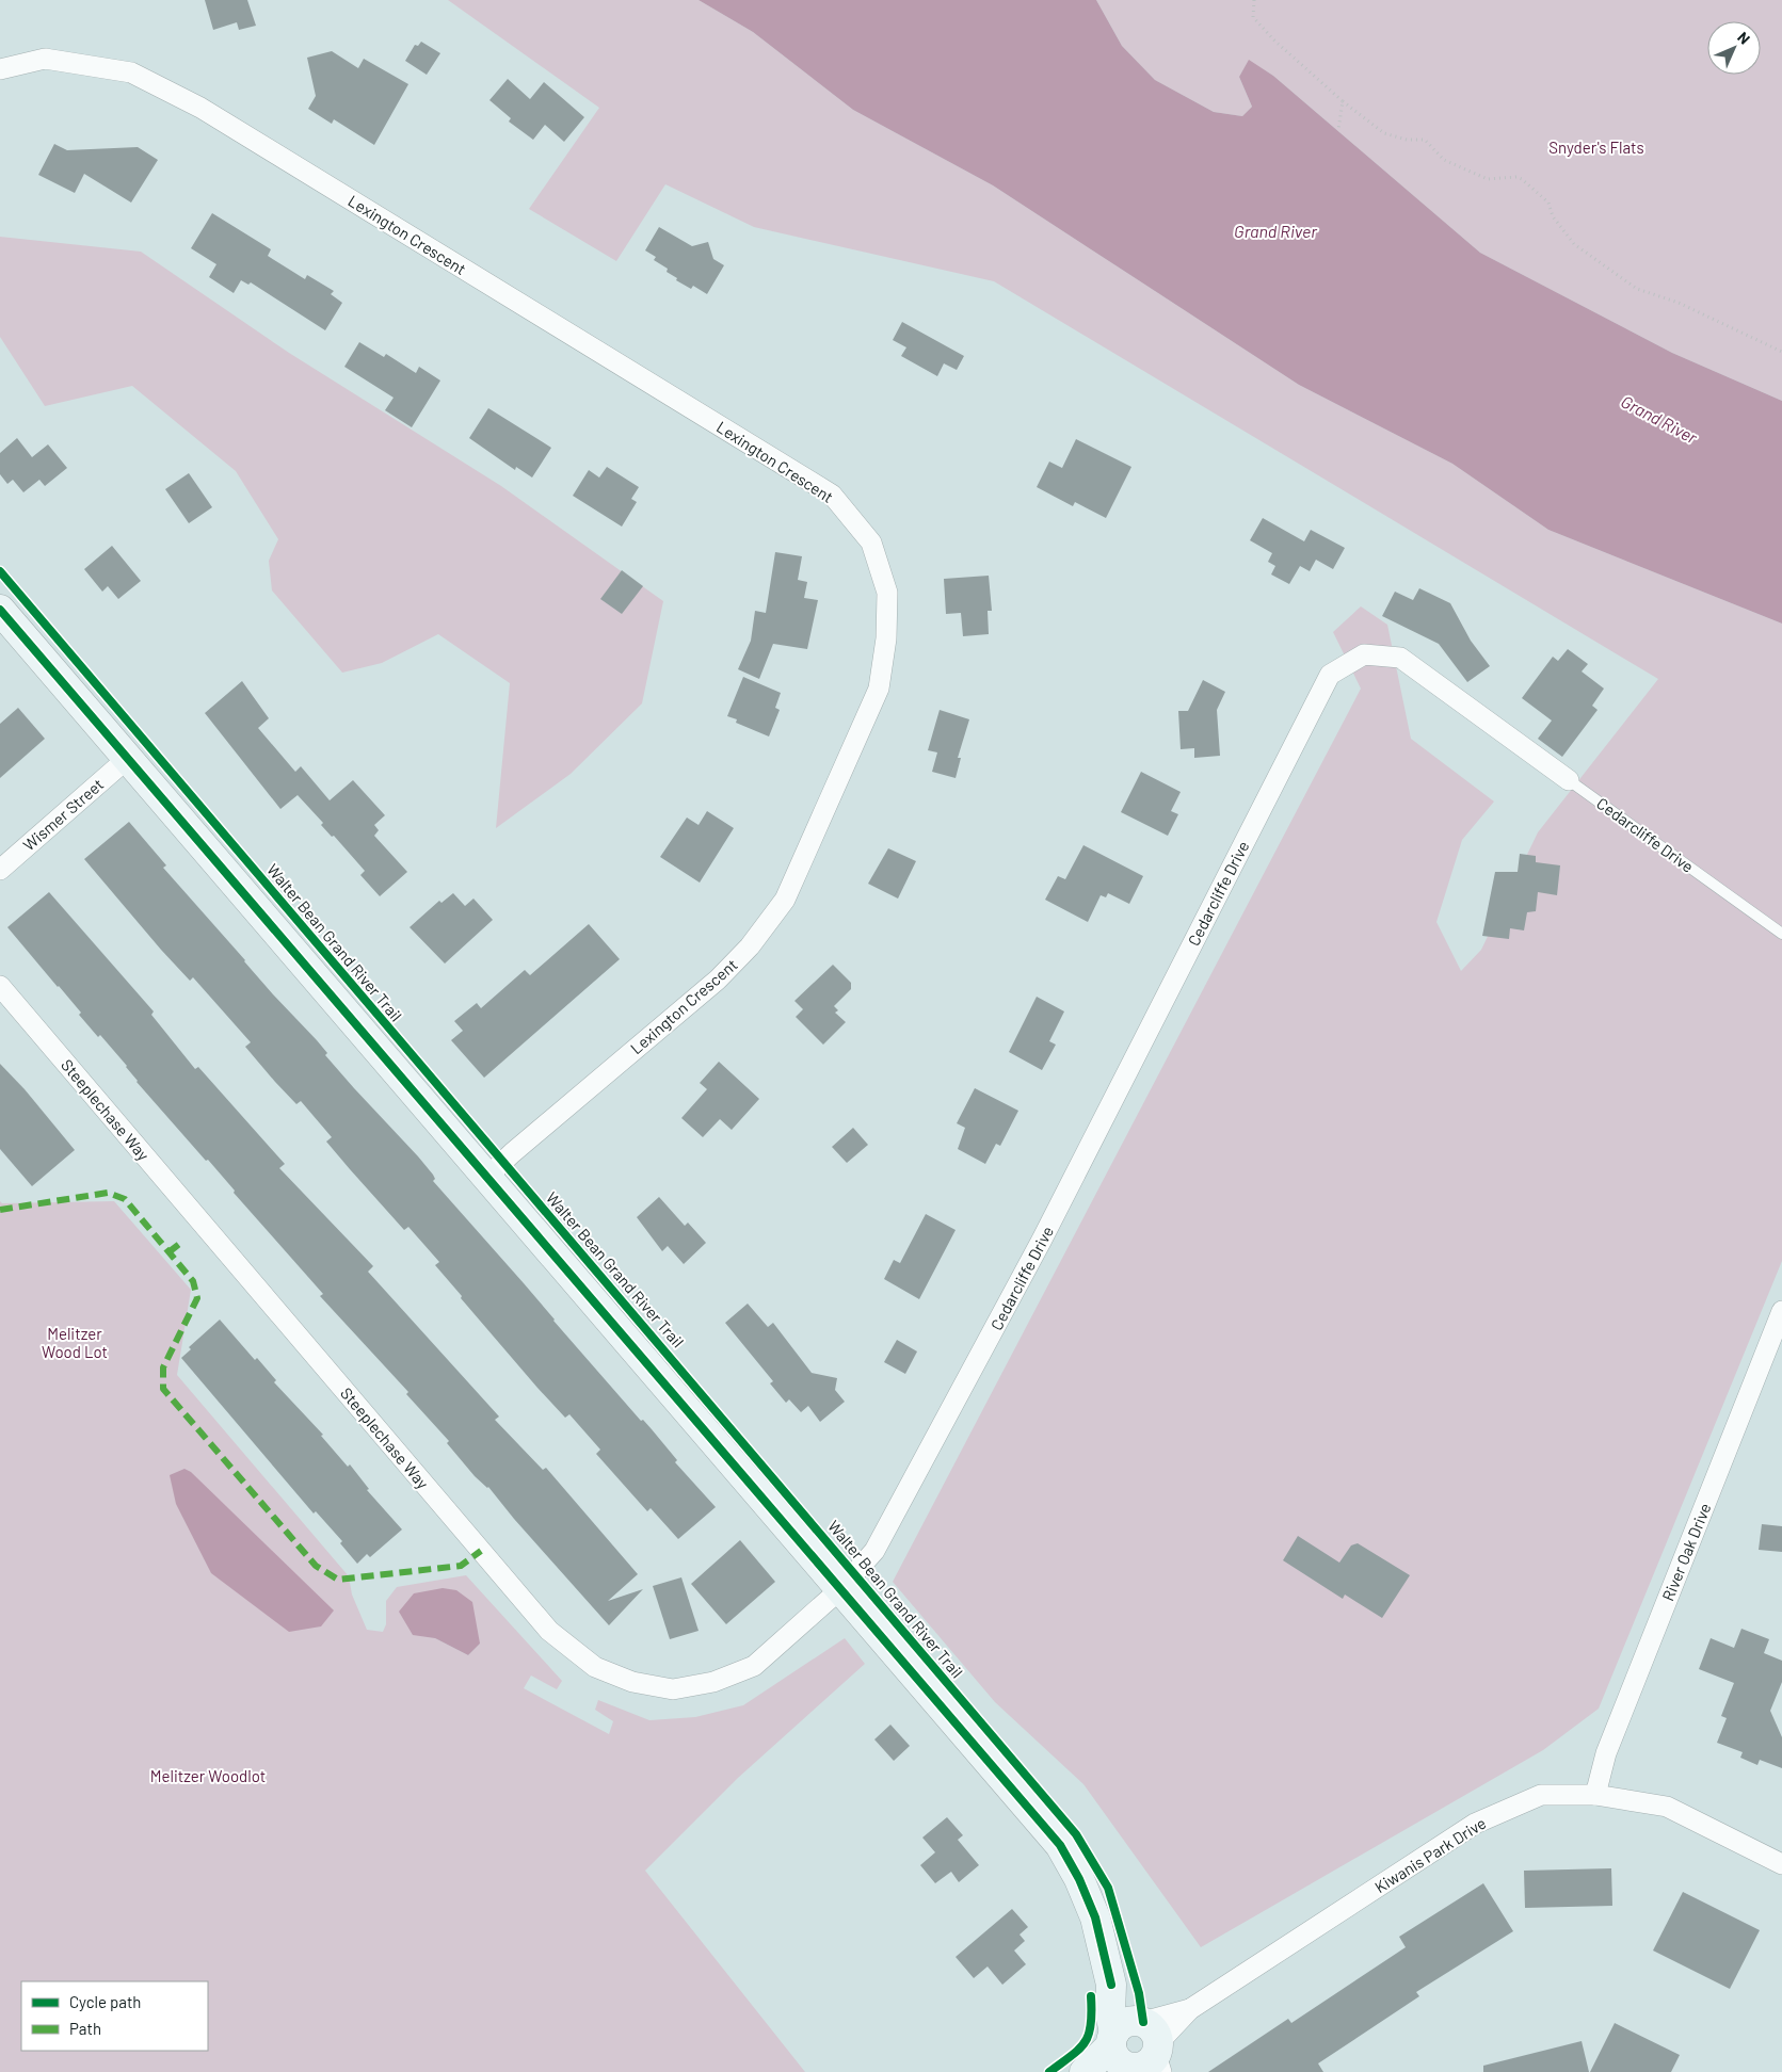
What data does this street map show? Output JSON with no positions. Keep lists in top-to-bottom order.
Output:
{
  "streets": {
    "street": [
      "Lexington Crescent",
      "Wismer Street",
      "Cedarcliffe Drive",
      "Steeplechase Way",
      "River Oak Drive",
      "Kiwanis Park Drive"
    ],
    "cycle path": ["Walter Bean Grand River Trail"]
  },
  "crossings": [
    ["Cedarcliffe Drive", "Steeplechase Way"],
    ["River Oak Drive", "Kiwanis Park Drive"]
  ],
  "water": ["Grand River"],
  "parks": ["Snyder's Flats", "Melitzer Wood Lot", "Melitzer Woodlot"],
  "legend": ["Cycle path", "Path"],
  "north": "top right"
}
